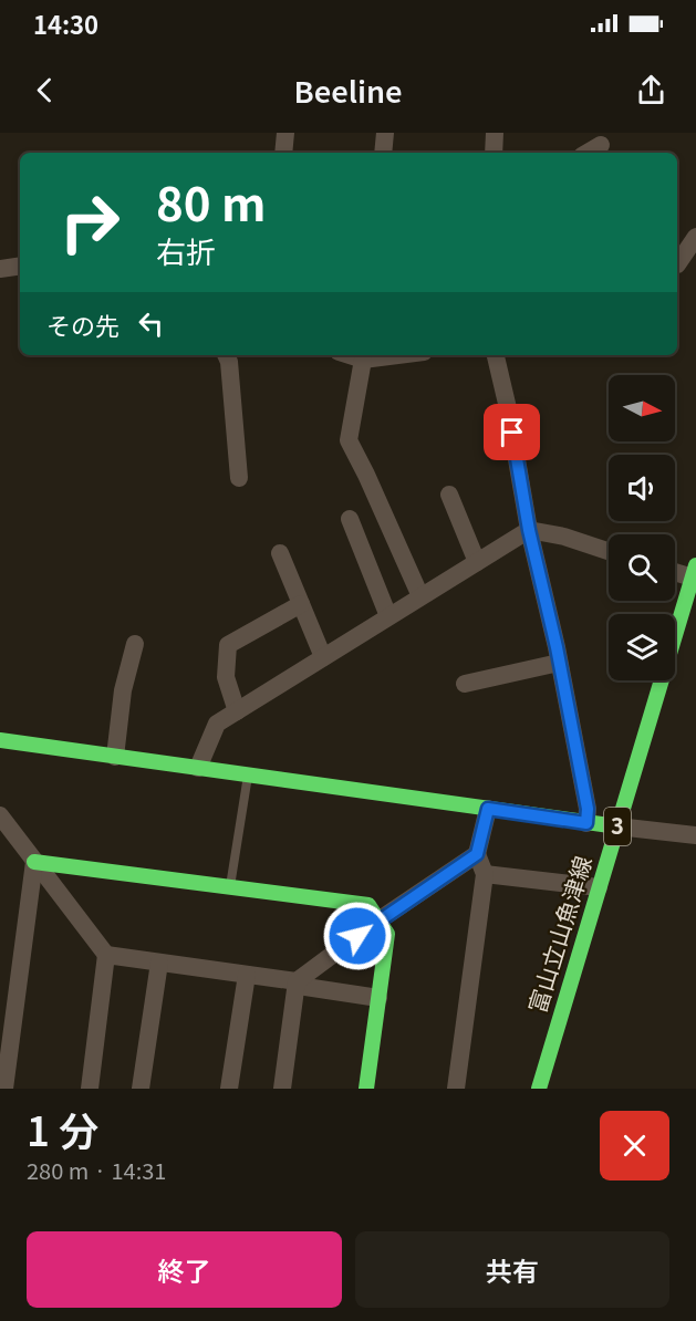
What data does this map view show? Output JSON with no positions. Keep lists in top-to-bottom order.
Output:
{
  "streets": {
    "street": ["3", "富山立山魚津線"]
  },
  "north": "right",
  "page": {
    "status": "14:30",
    "header": "Beeline",
    "turn": ["80 m", "右折"],
    "then": "その先",
    "heading": ["1 分", "280 m · 14:31"],
    "buttons": ["終了", "共有"]
  }
}
